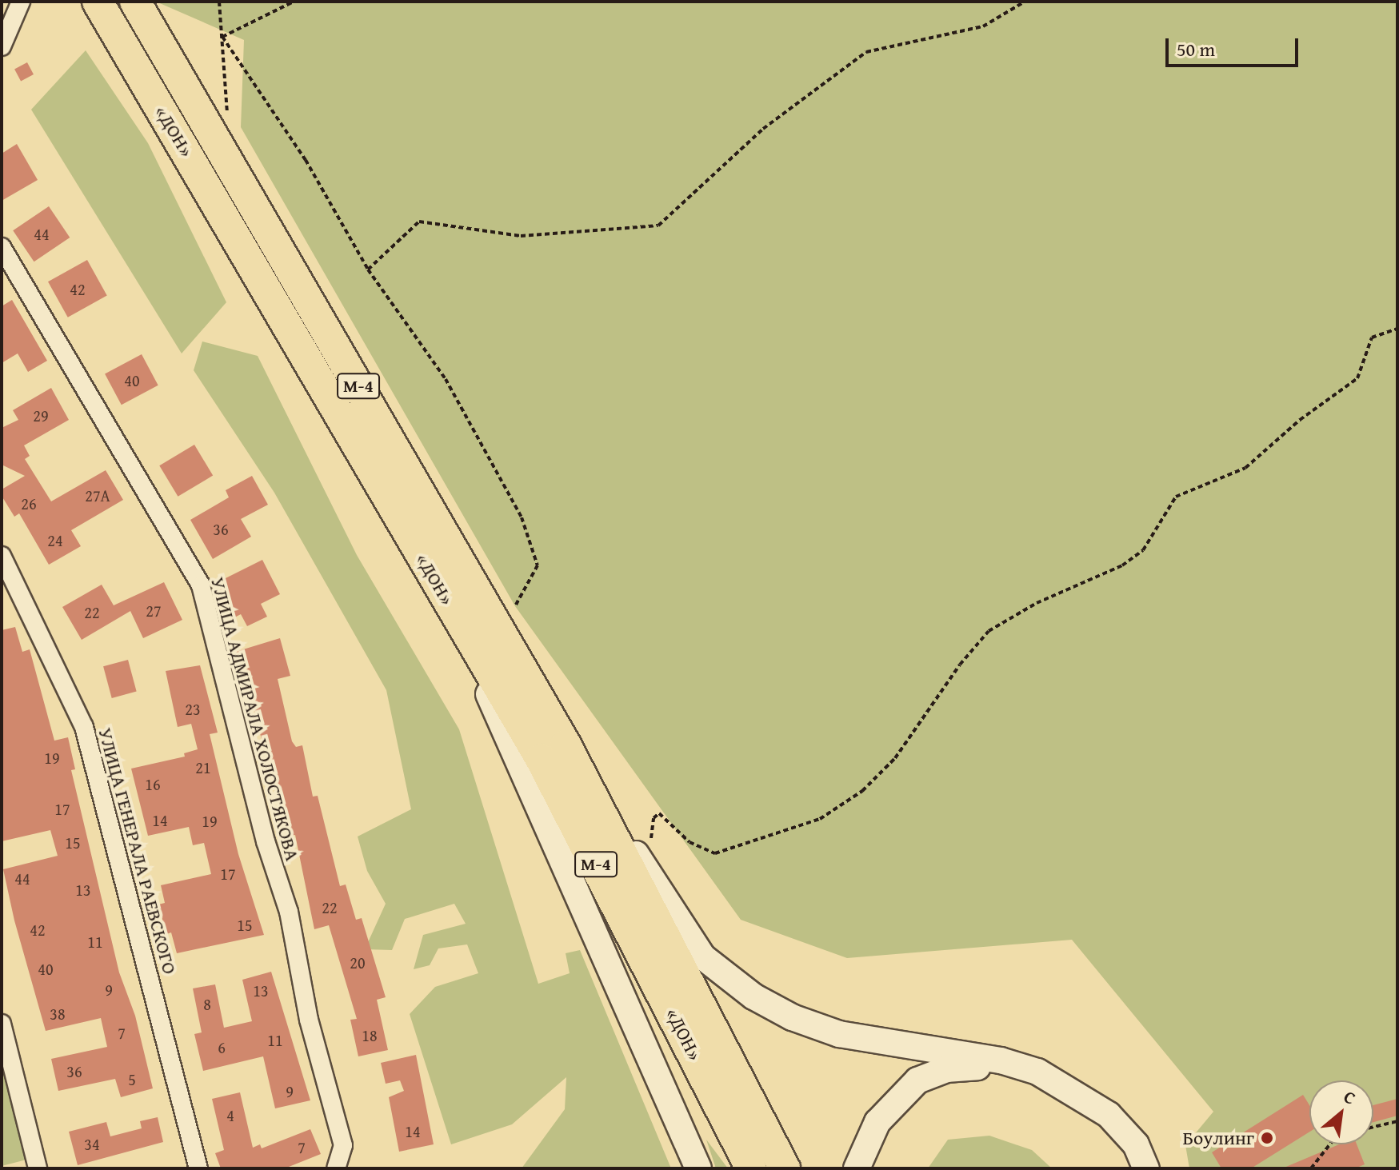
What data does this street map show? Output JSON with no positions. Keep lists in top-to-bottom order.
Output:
{
  "streets": {
    "highway": ["«ДОН»", "М-4"],
    "street": ["УЛИЦА АДМИРАЛА ХОЛОСТЯКОВА", "УЛИЦА ГЕНЕРАЛА РАЕВСКОГО"]
  },
  "places": ["Боулинг"],
  "house_numbers": [
    "44",
    "42",
    "40",
    "29",
    "27А",
    "26",
    "36",
    "24",
    "27",
    "22",
    "23",
    "19",
    "21",
    "16",
    "17",
    "14",
    "19",
    "15",
    "17",
    "44",
    "13",
    "22",
    "15",
    "42",
    "11",
    "20",
    "40",
    "9",
    "13",
    "8",
    "38",
    "7",
    "18",
    "11",
    "6",
    "36",
    "5",
    "9",
    "4",
    "14",
    "34",
    "7"
  ],
  "scale_bar": "50 m",
  "north": "top right"
}
